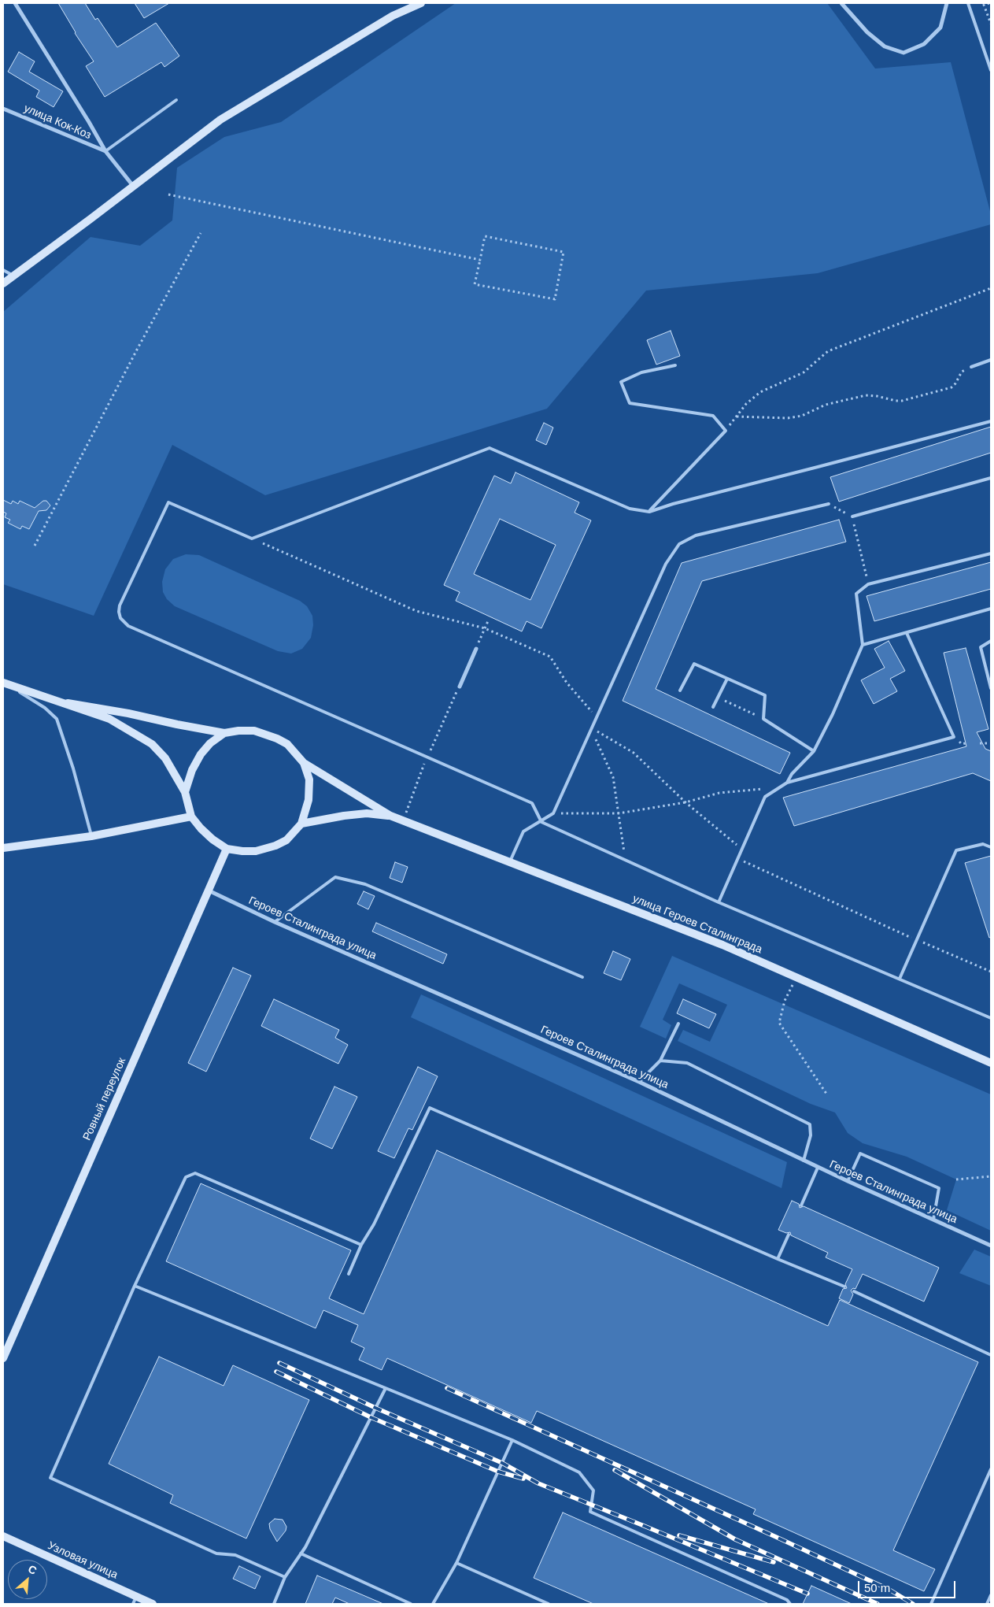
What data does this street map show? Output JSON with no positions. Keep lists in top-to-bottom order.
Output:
{
  "streets": {
    "main road": ["улица Героев Сталинграда", "Ровный переулок", "Узловая улица"],
    "street": ["улица Кок-Коз", "Героев Сталинграда улица"]
  },
  "crossings": [
    ["улица Героев Сталинграда", "Ровный переулок"],
    ["Героев Сталинграда улица", "Ровный переулок"]
  ],
  "scale_bar": "50 m",
  "north": "top right"
}
